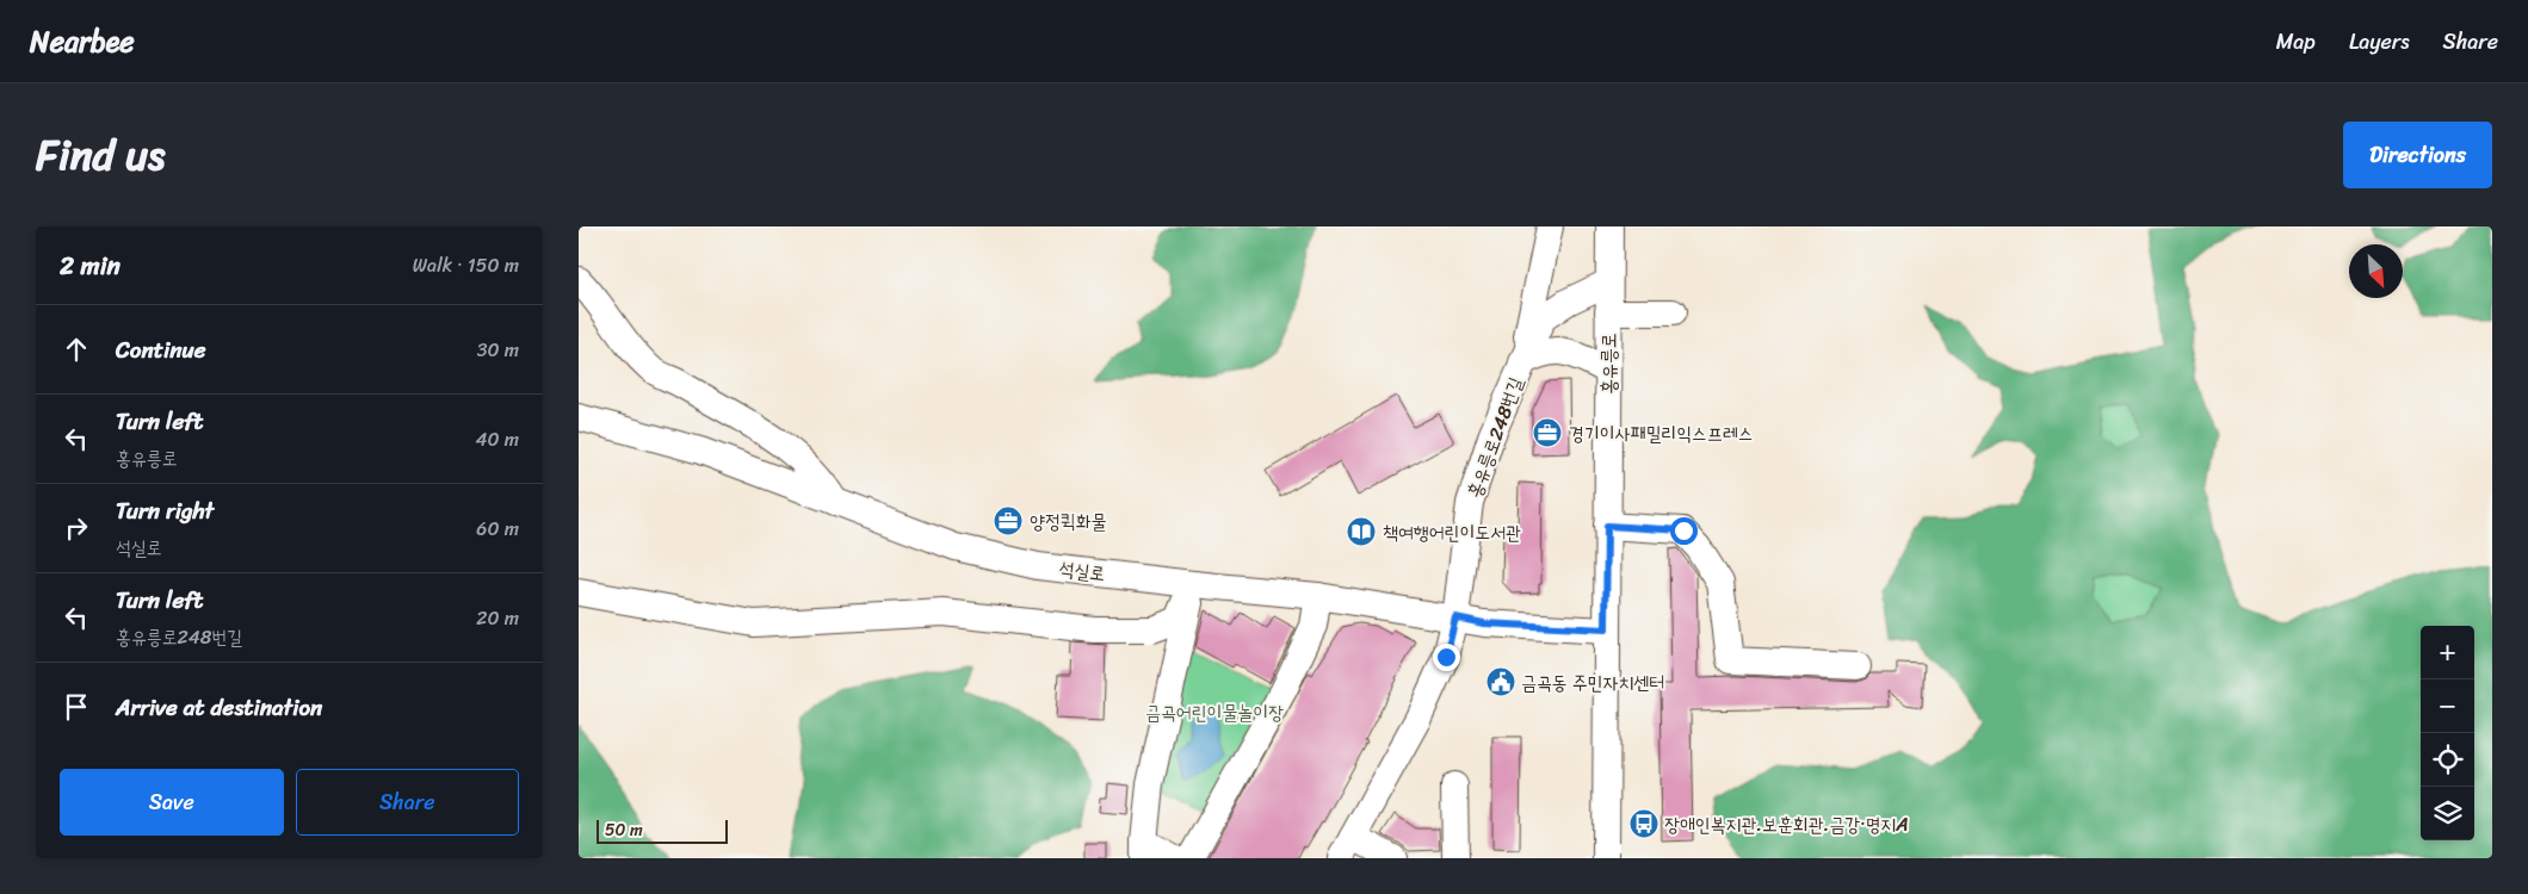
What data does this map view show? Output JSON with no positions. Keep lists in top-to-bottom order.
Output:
{
  "streets": {
    "street": ["홍유릉로", "홍유릉로248번길", "석실로"]
  },
  "crossings": [
    ["홍유릉로", "홍유릉로248번길"],
    ["홍유릉로", "석실로"],
    ["홍유릉로248번길", "석실로"]
  ],
  "parks": ["금곡어린이물놀이장"],
  "places": {
    "office": ["경기이사패밀리익스프레스", "양정퀵화물"],
    "library": ["책여행어린이도서관"],
    "public building": ["금곡동 주민자치센터"],
    "bus stop": ["장애인복지관.보훈회관.금강·명지A"]
  },
  "scale_bar": "50 m",
  "north": "bottom right",
  "page": {
    "header": "Nearbee",
    "nav": ["Map", "Layers", "Share"],
    "title": "Find us",
    "buttons": [
      "Directions",
      ["Save", "Share"]
    ],
    "heading": ["2 min", "Walk · 150 m"],
    "list": [
      ["Continue", "30 m"],
      ["Turn left", "홍유릉로", "40 m"],
      ["Turn right", "석실로", "60 m"],
      ["Turn left", "홍유릉로248번길", "20 m"],
      "Arrive at destination"
    ],
    "map_buttons": ["+", "−"],
    "scale": "50 m"
  }
}
